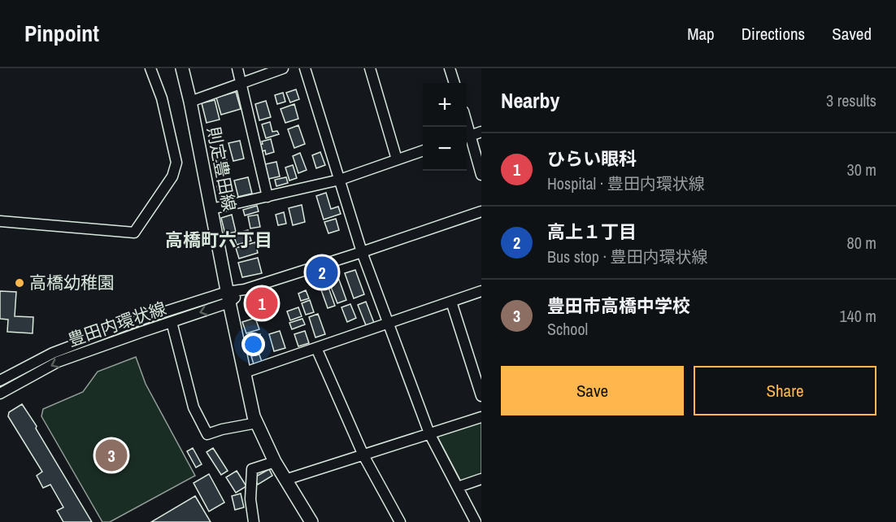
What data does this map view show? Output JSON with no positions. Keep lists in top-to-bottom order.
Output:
{
  "streets": {
    "main road": ["則定豊田線"],
    "street": ["豊田内環状線"]
  },
  "crossings": [
    ["則定豊田線", "豊田内環状線"]
  ],
  "districts": ["高橋町六丁目"],
  "places": ["高橋幼稚園"],
  "page": {
    "header": "Pinpoint",
    "nav": ["Map", "Directions", "Saved"],
    "heading": ["Nearby", "3 results"],
    "map_buttons": ["+", "−"],
    "list": [
      {
        "mark": "1",
        "name": "ひらい眼科",
        "note": "Hospital · 豊田内環状線",
        "value": "30 m"
      },
      {
        "mark": "2",
        "name": "高上１丁目",
        "note": "Bus stop · 豊田内環状線",
        "value": "80 m"
      },
      {
        "mark": "3",
        "name": "豊田市高橋中学校",
        "note": "School",
        "value": "140 m"
      }
    ],
    "pins": ["2", "1", "3"],
    "buttons": ["Save", "Share"]
  }
}
